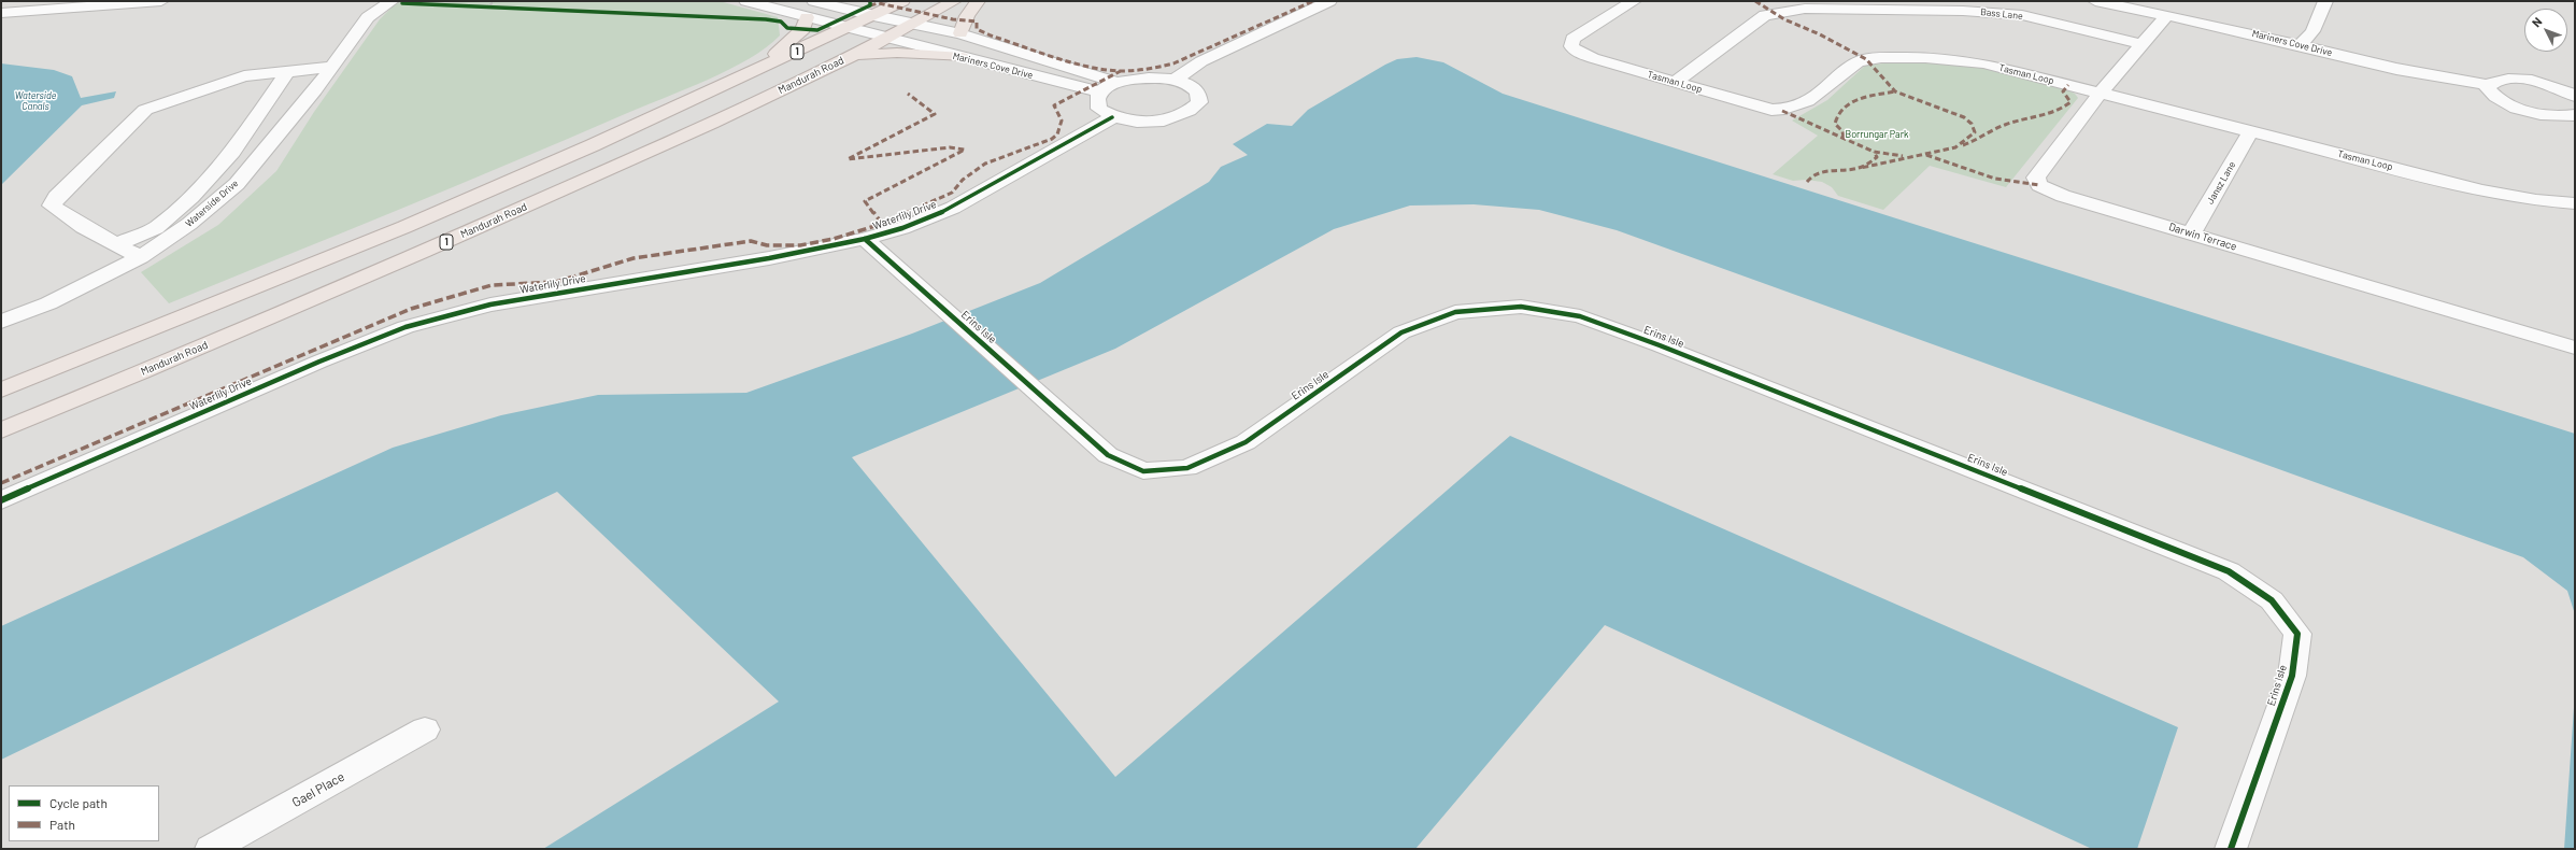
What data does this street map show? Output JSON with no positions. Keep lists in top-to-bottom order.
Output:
{
  "streets": {
    "highway": ["1", "Mandurah Road"],
    "street": [
      "Bass Lane",
      "Mariners Cove Drive",
      "Tasman Loop",
      "Jansz Lane",
      "Waterside Drive",
      "Waterlily Drive",
      "Darwin Terrace",
      "Erins Isle",
      "Gael Place"
    ]
  },
  "crossings": [
    ["Bass Lane", "Tasman Loop"],
    ["Bass Lane", "Darwin Terrace"],
    ["Mariners Cove Drive", "1"],
    ["Mariners Cove Drive", "Mandurah Road"],
    ["Mariners Cove Drive", "Darwin Terrace"],
    ["Tasman Loop", "Jansz Lane"],
    ["Tasman Loop", "Darwin Terrace"],
    ["Jansz Lane", "Darwin Terrace"],
    ["Waterlily Drive", "Erins Isle"]
  ],
  "water": ["Waterside Canals"],
  "parks": ["Borrungar Park"],
  "legend": ["Cycle path", "Path"],
  "north": "top left"
}
